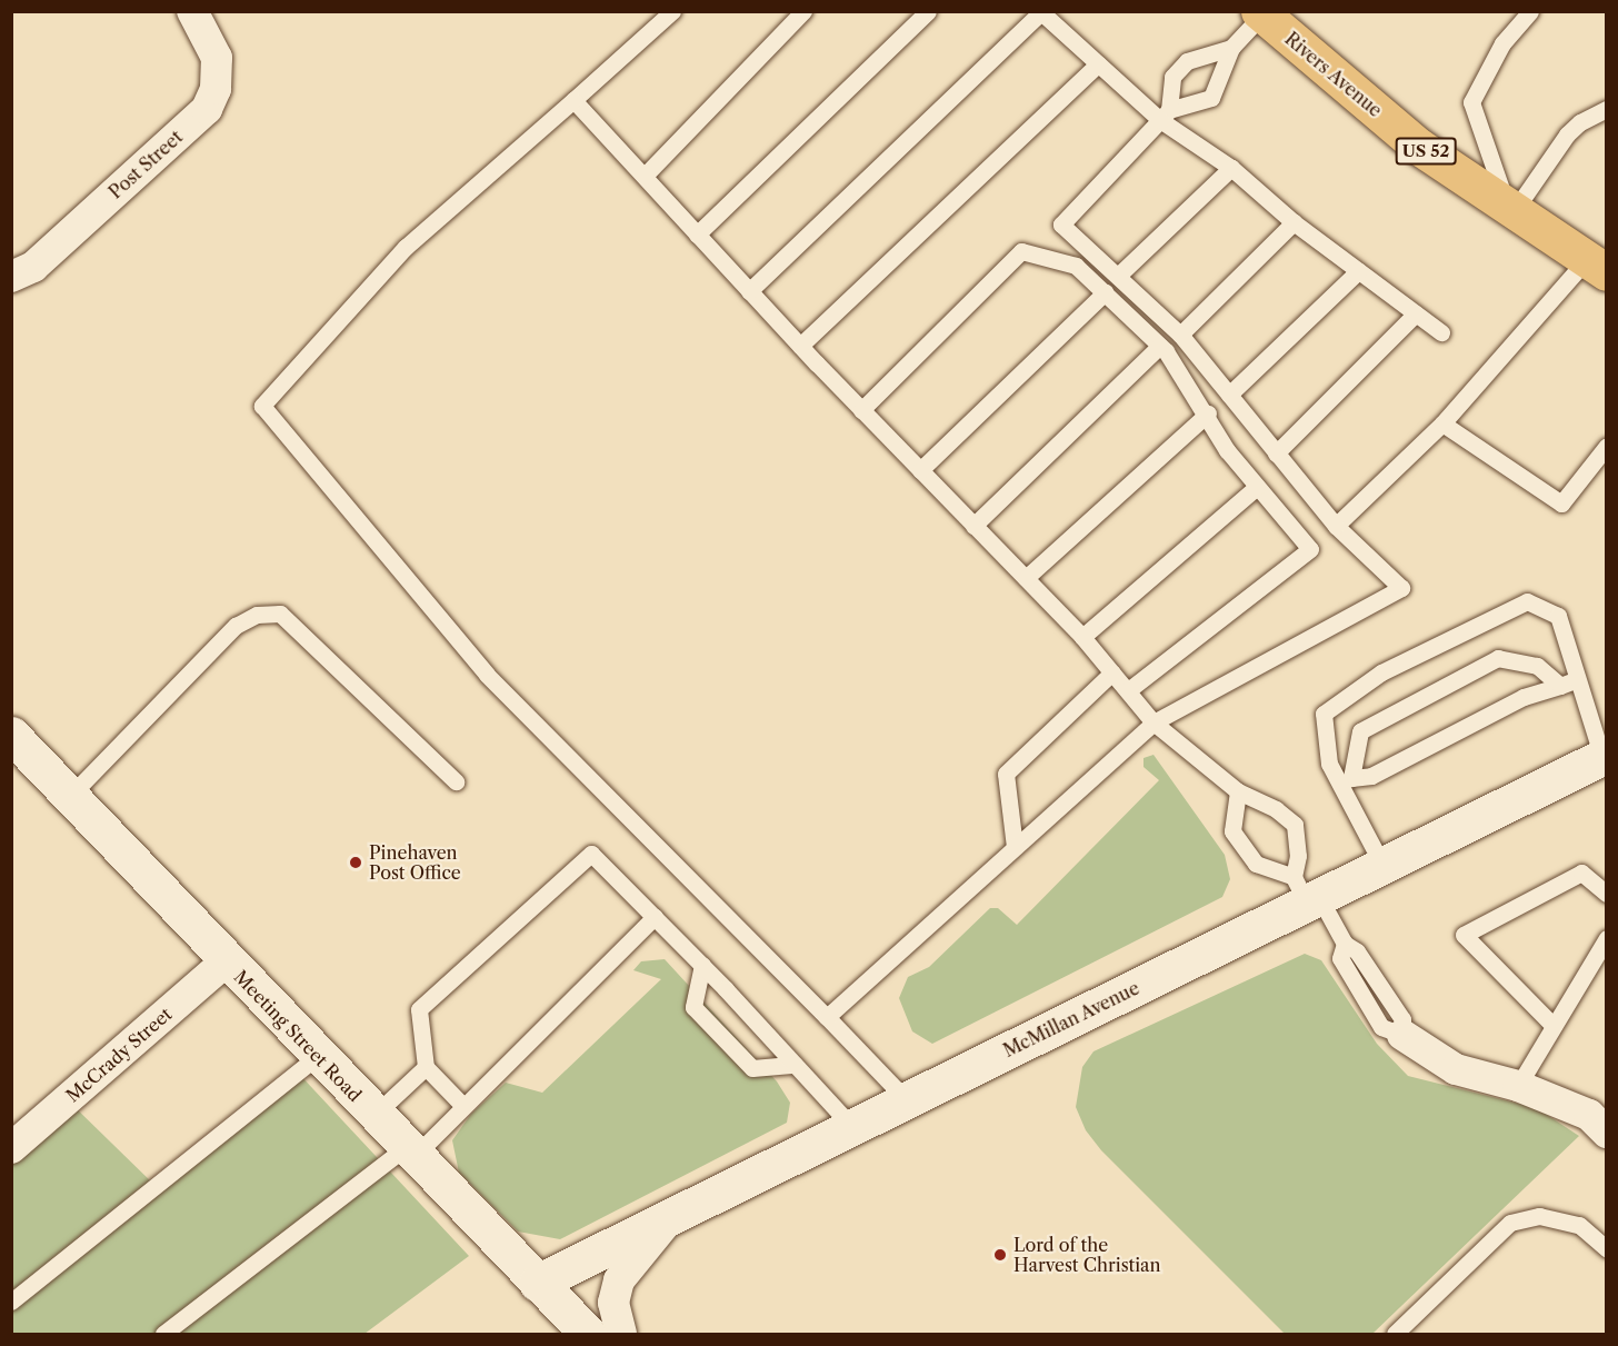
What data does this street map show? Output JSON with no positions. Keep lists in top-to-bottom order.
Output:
{
  "streets": {
    "main road": ["Rivers Avenue", "US 52"],
    "street": [
      "Post Street",
      "McMillan Avenue",
      "Meeting Street Road",
      "McCrady Street"
    ]
  },
  "crossings": [
    ["McMillan Avenue", "Meeting Street Road"],
    ["Meeting Street Road", "McCrady Street"]
  ],
  "places": ["Pinehaven Post Office", "Lord of the Harvest Christian"]
}
